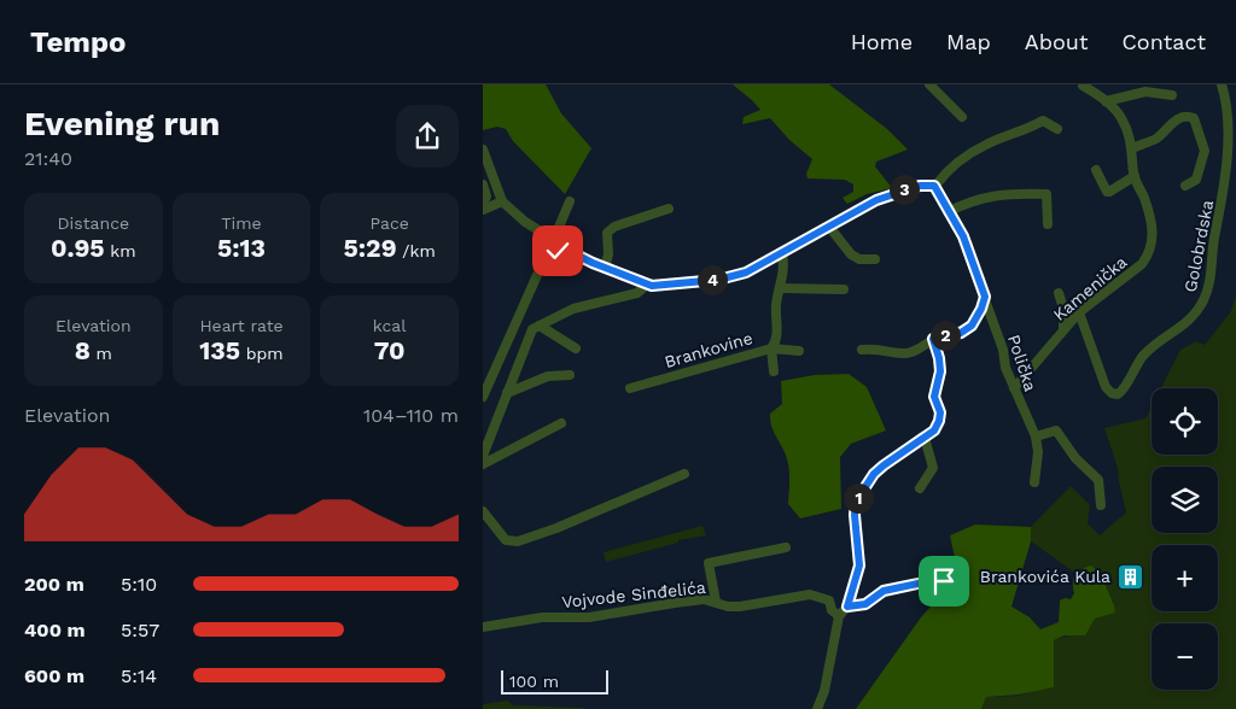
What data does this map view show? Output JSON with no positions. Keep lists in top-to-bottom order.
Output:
{
  "streets": {
    "street": [
      "Golobrdska",
      "Kamenička",
      "Brankovine",
      "Polička",
      "Vojvode Sinđelića"
    ]
  },
  "crossings": [
    ["Golobrdska", "Kamenička"],
    ["Kamenička", "Polička"]
  ],
  "places": {
    "building": ["Brankovića Kula"]
  },
  "scale_bar": "100 m",
  "page": {
    "header": "Tempo",
    "nav": [
      "Home",
      "Map",
      "About",
      "Contact"
    ],
    "heading": ["Evening run", "21:40"],
    "pins": [
      "3",
      "4",
      "2",
      "1"
    ],
    "stats": [
      ["Distance", "0.95 km"],
      ["Time", "5:13"],
      ["Pace", "5:29 /km"],
      ["Elevation", "8 m"],
      ["Heart rate", "135 bpm"],
      ["kcal", "70"]
    ],
    "map_buttons": ["+", "−"],
    "chart": ["Elevation", "104–110 m"],
    "list": [
      {
        "name": "200 m",
        "note": "5:10"
      },
      {
        "name": "400 m",
        "note": "5:57"
      },
      {
        "name": "600 m",
        "note": "5:14"
      }
    ],
    "scale": "100 m"
  }
}
